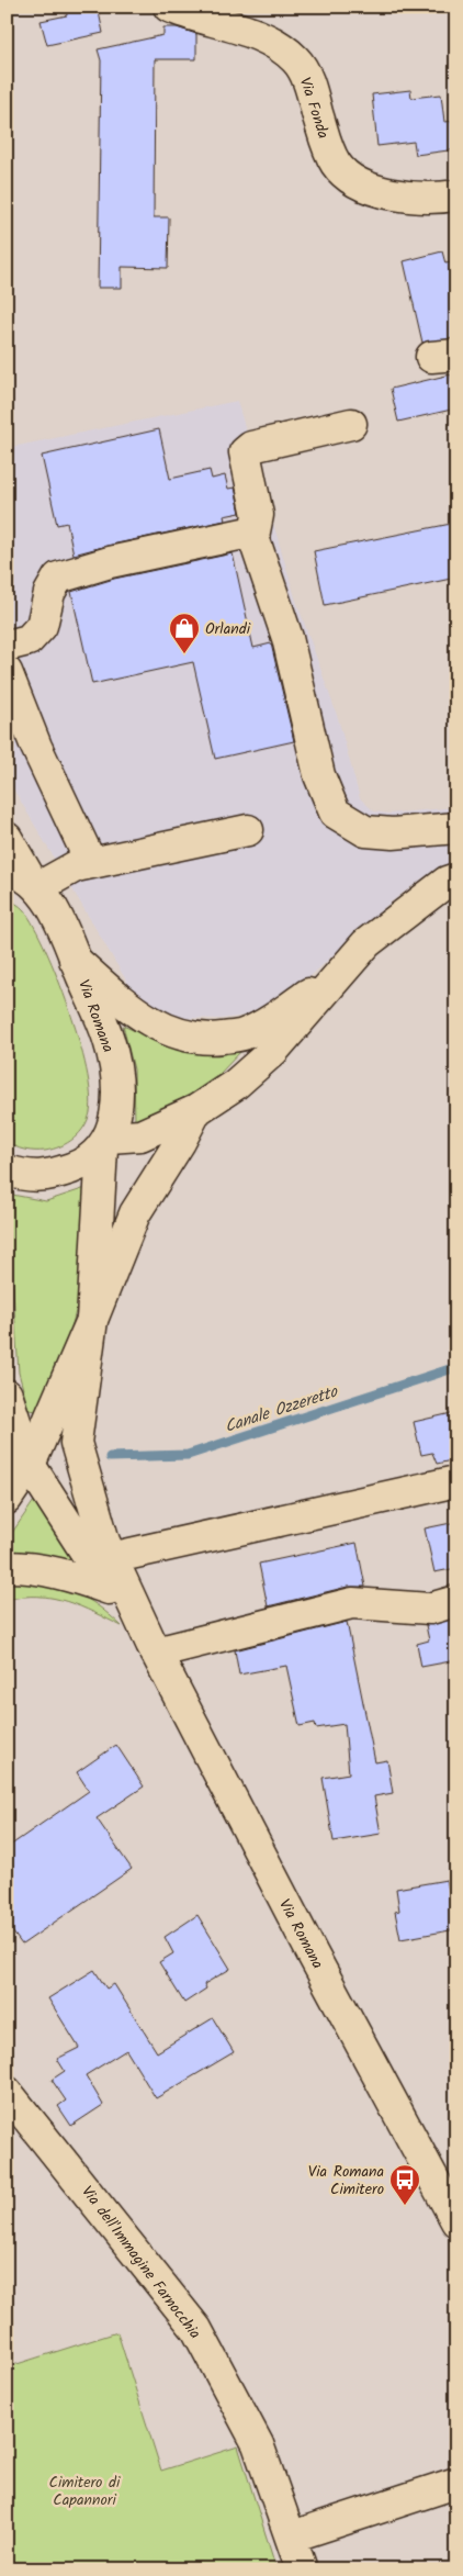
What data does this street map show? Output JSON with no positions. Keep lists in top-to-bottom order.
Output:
{
  "streets": {
    "street": ["Via Fonda", "Via Romana", "Via dell'Immagine Farnocchia"]
  },
  "water": ["Canale Ozzeretto"],
  "parks": ["Cimitero di Capannori"],
  "places": {
    "shop": ["Orlandi"],
    "bus stop": ["Via Romana Cimitero"]
  }
}
